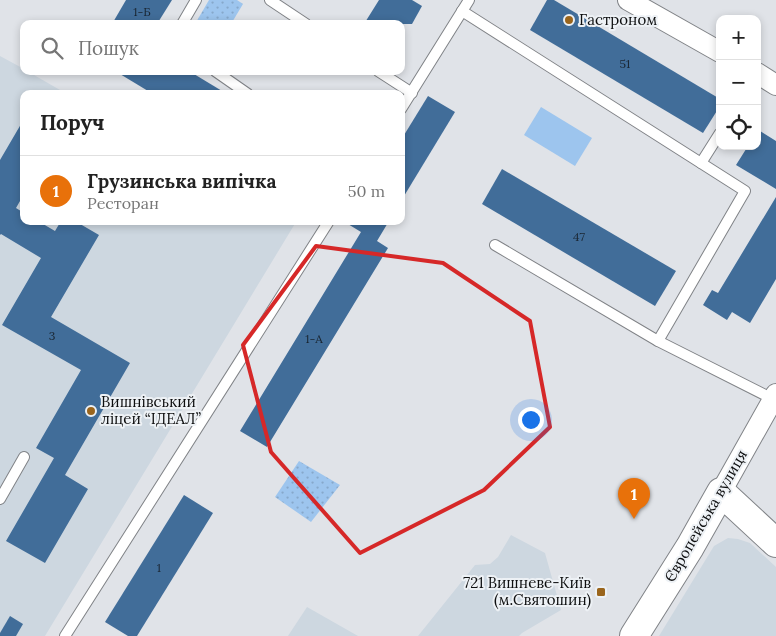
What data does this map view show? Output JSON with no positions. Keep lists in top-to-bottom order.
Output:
{
  "streets": {
    "street": ["Європейська вулиця"]
  },
  "places": {
    "other": ["Гастроном", "Вишнівський ліцей “ІДЕАЛ”"],
    "transit": ["721 Вишневе-Київ (м.Святошин)"]
  },
  "house_numbers": [
    "1-Б",
    "51",
    "47",
    "3",
    "1-А",
    "1"
  ],
  "page": {
    "map_buttons": ["+", "−"],
    "search": "Пошук",
    "heading": "Поруч",
    "list": [
      {
        "mark": "1",
        "name": "Грузинська випічка",
        "note": "Ресторан",
        "value": "50 m"
      }
    ],
    "pins": "1"
  }
}
